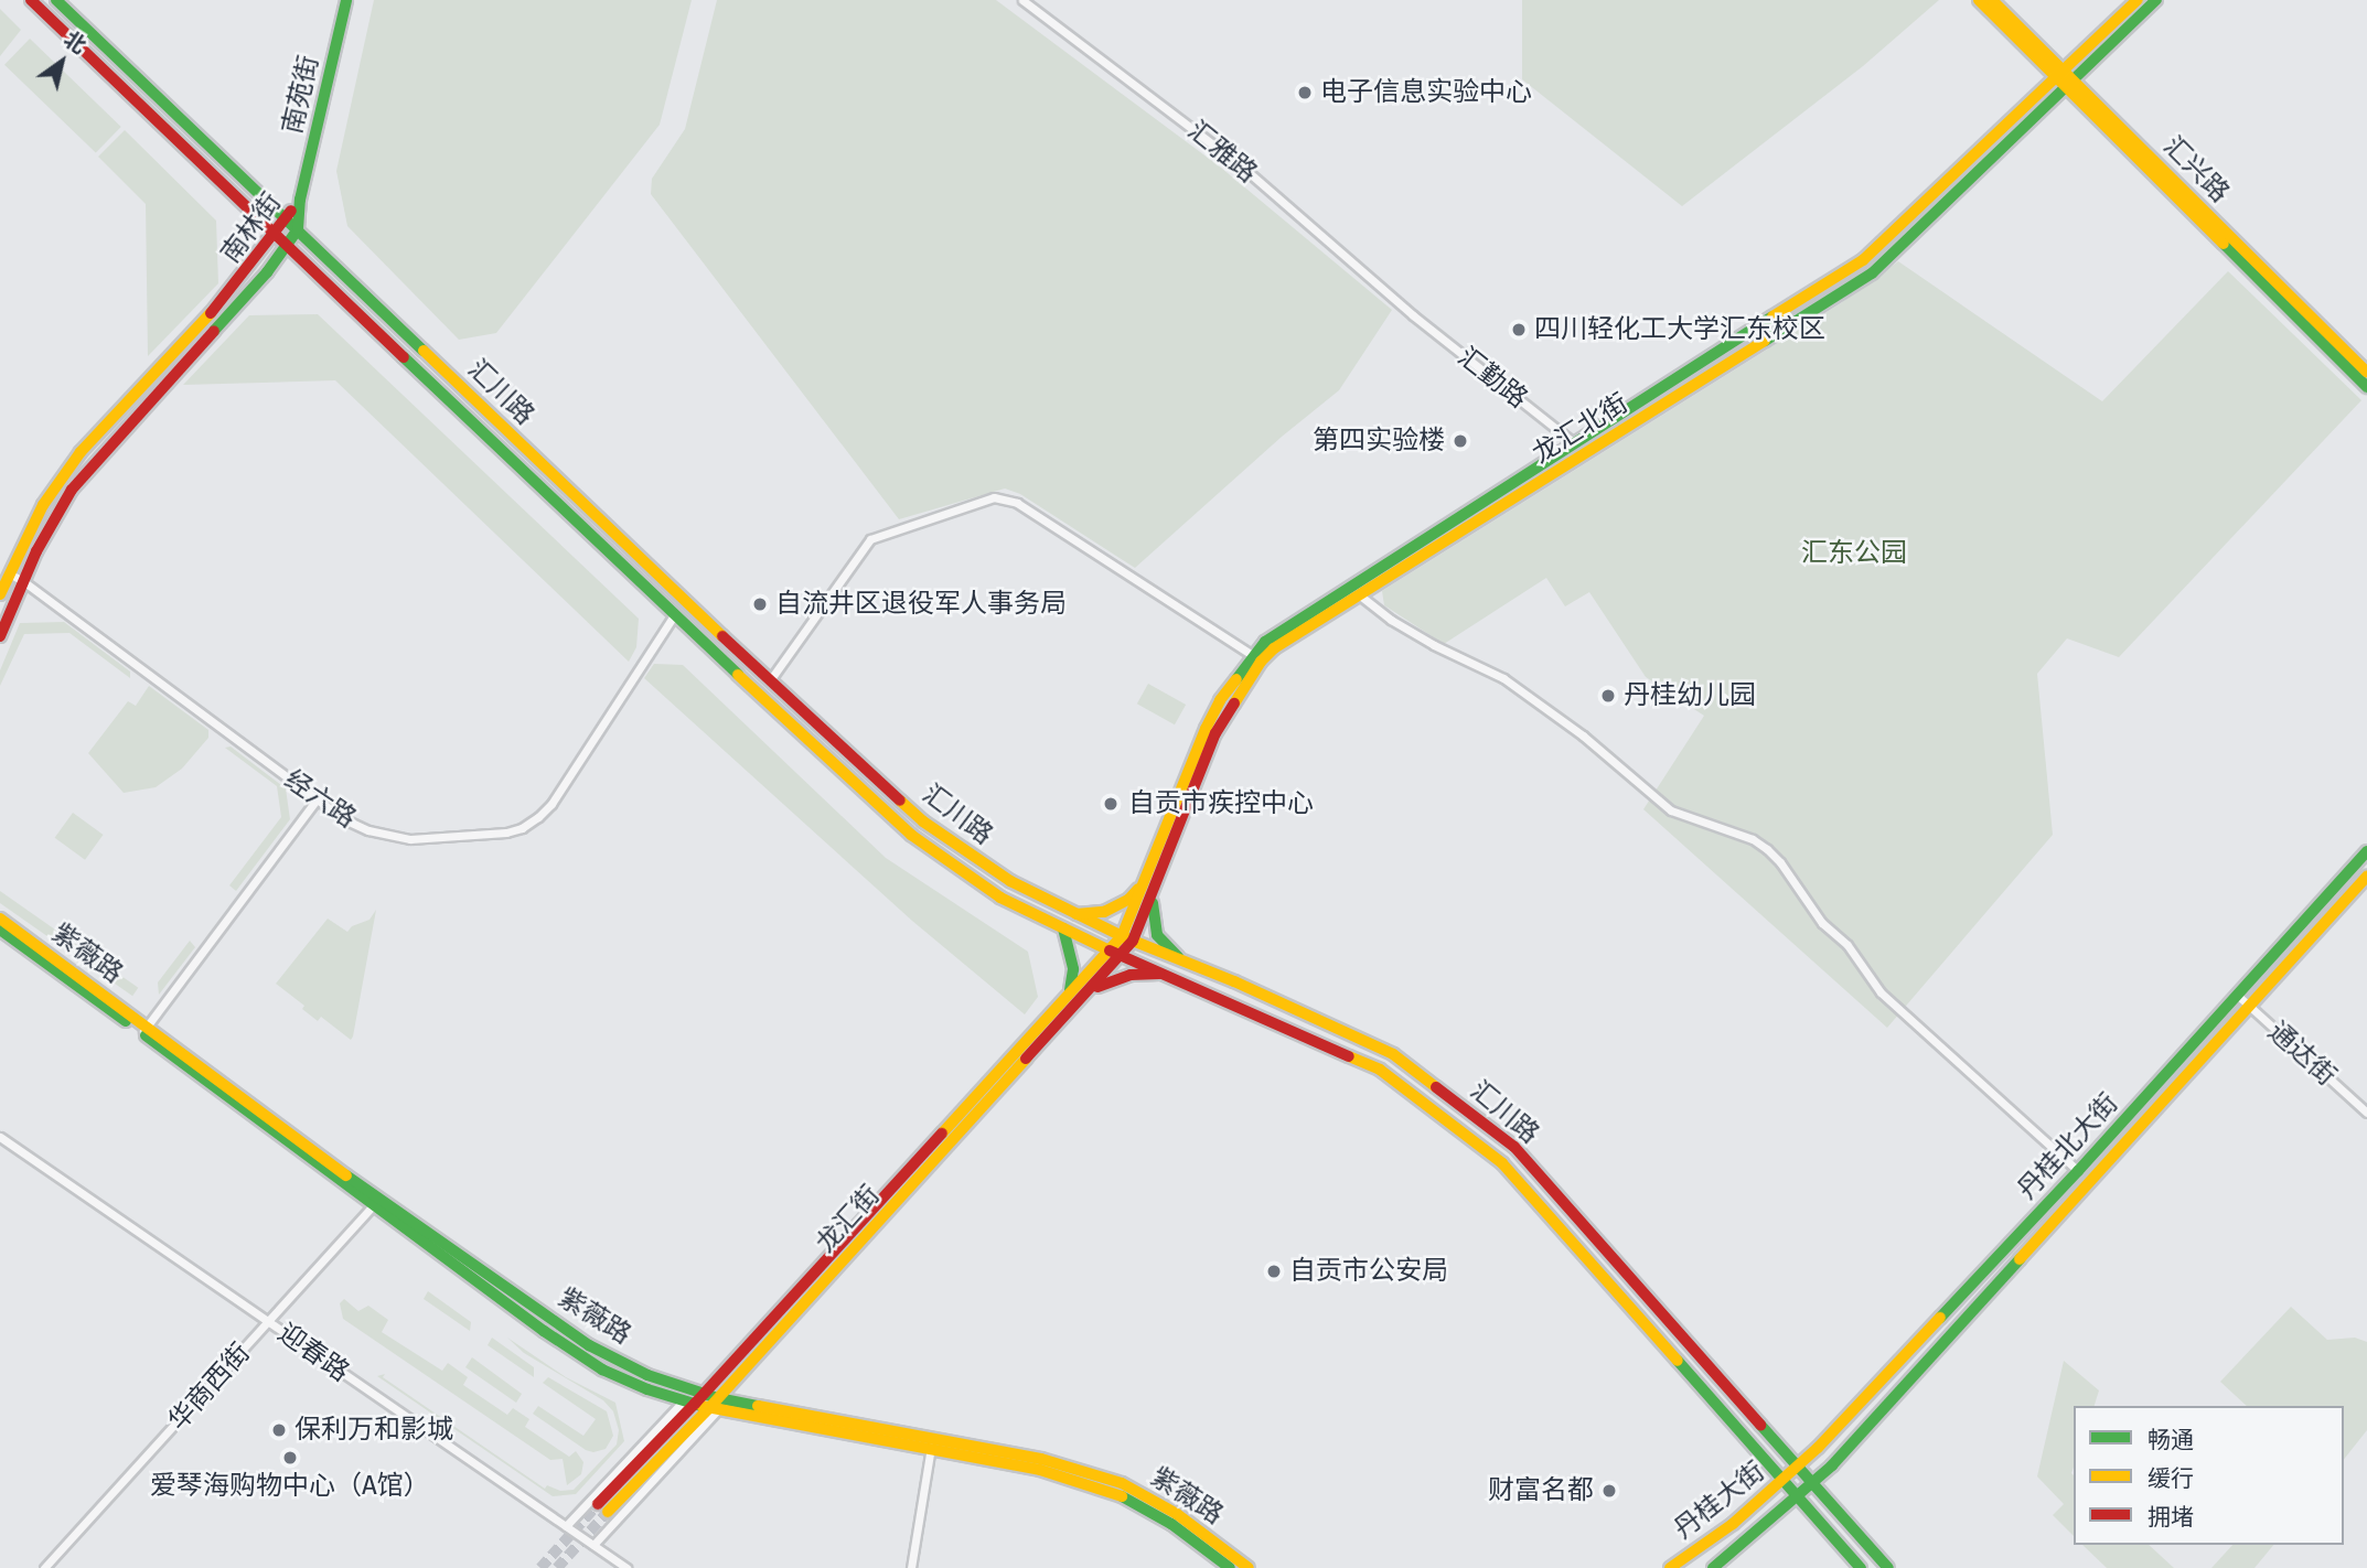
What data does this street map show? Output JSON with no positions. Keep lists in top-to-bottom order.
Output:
{
  "streets": {
    "main road": [
      "南苑街",
      "汇兴路",
      "南林街",
      "汇川路",
      "龙汇北街",
      "紫薇路",
      "丹桂北大街",
      "龙汇街",
      "丹桂大街"
    ],
    "street": [
      "汇雅路",
      "汇勤路",
      "经六路",
      "通达街",
      "迎春路",
      "华商西街"
    ]
  },
  "crossings": [
    ["南苑街", "南林街"],
    ["汇雅路", "汇勤路"],
    ["汇兴路", "龙汇北街"],
    ["南林街", "汇川路"],
    ["南林街", "经六路"],
    ["汇勤路", "龙汇北街"],
    ["汇川路", "龙汇北街"],
    ["汇川路", "经六路"],
    ["汇川路", "丹桂北大街"],
    ["汇川路", "龙汇街"],
    ["汇川路", "丹桂大街"],
    ["龙汇北街", "龙汇街"],
    ["紫薇路", "龙汇街"],
    ["紫薇路", "华商西街"],
    ["通达街", "丹桂北大街"],
    ["丹桂北大街", "丹桂大街"],
    ["迎春路", "华商西街"]
  ],
  "parks": ["汇东公园"],
  "places": [
    "电子信息实验中心",
    "四川轻化工大学汇东校区",
    "第四实验楼",
    "自流井区退役军人事务局",
    "丹桂幼儿园",
    "自贡市疾控中心",
    "自贡市公安局",
    "保利万和影城",
    "爱琴海购物中心（A馆）",
    "财富名都"
  ],
  "legend": ["畅通", "缓行", "拥堵"],
  "north": "top right"
}
